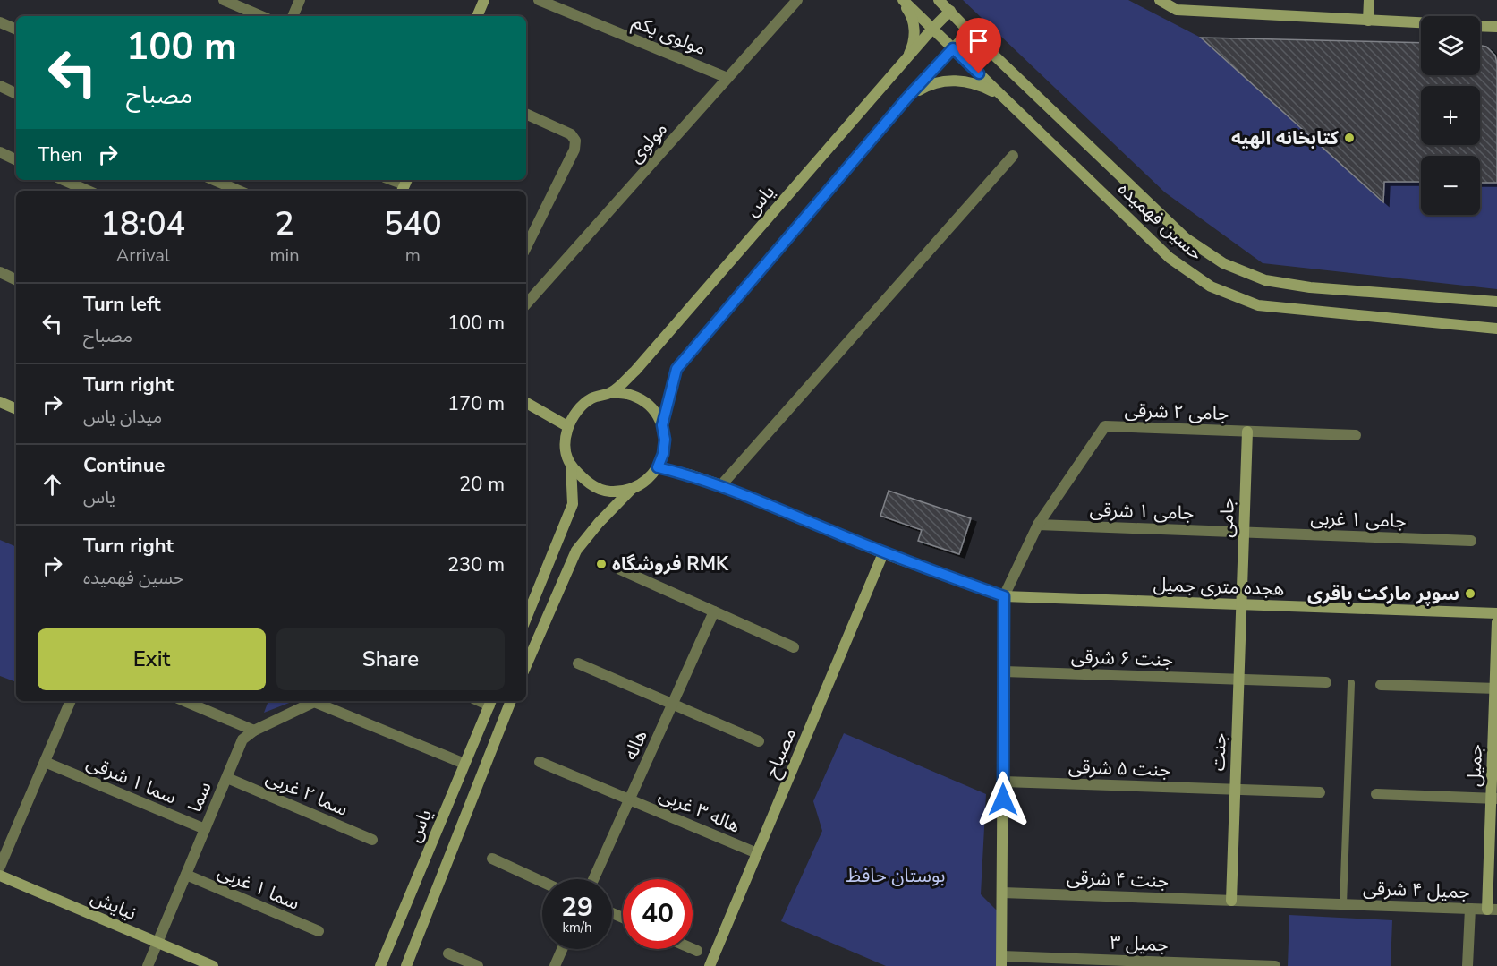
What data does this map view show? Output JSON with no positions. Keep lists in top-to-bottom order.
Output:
{
  "streets": {
    "street": [
      "مولوی یکم",
      "مولوی",
      "یاس",
      "حسین فهمیده",
      "جامی ۲ شرقی",
      "جامی ۱ شرقی",
      "جامی",
      "جامی ۱ غربی",
      "هجده متری جمیل",
      "جنت ۶ شرقی",
      "هاله",
      "جنت",
      "مصباح",
      "جمیل",
      "جنت ۵ شرقی",
      "سما ۱ شرقی",
      "سما ۲ غربی",
      "سما",
      "هاله ۳ غربی",
      "جنت ۴ شرقی",
      "سما ۱ غربی",
      "جمیل ۴ شرقی",
      "نیایش",
      "جمیل ۳"
    ]
  },
  "crossings": [
    ["مولوی یکم", "مولوی"],
    ["یاس", "حسین فهمیده"],
    ["یاس", "سما"],
    ["جامی ۲ شرقی", "جامی ۱ شرقی"],
    ["جامی ۲ شرقی", "جامی"],
    ["جامی ۱ شرقی", "جامی"],
    ["جامی ۱ شرقی", "جامی ۱ غربی"],
    ["جامی", "جامی ۱ غربی"],
    ["جامی", "هجده متری جمیل"],
    ["جامی", "جنت"],
    ["هجده متری جمیل", "جنت"],
    ["جنت ۶ شرقی", "جنت"],
    ["هاله", "هاله ۳ غربی"],
    ["جنت", "جنت ۵ شرقی"],
    ["جنت", "جنت ۴ شرقی"],
    ["مصباح", "هاله ۳ غربی"],
    ["جمیل", "جمیل ۴ شرقی"],
    ["سما ۱ شرقی", "سما"],
    ["سما ۲ غربی", "سما"],
    ["سما", "سما ۱ غربی"],
    ["سما", "نیایش"],
    ["جنت ۴ شرقی", "جمیل ۴ شرقی"]
  ],
  "parks": ["بوستان حافظ"],
  "places": ["کتابخانه الهیه", "فروشگاه RMK", "سوپر مارکت باقری"],
  "page": {
    "map_buttons": ["+", "−"],
    "turn": ["100 m", "مصباح"],
    "then": "Then",
    "eta": [
      "18:04",
      "Arrival",
      "2",
      "min",
      "540",
      "m"
    ],
    "list": [
      {
        "name": "Turn left",
        "note": "مصباح",
        "value": "100 m"
      },
      {
        "name": "Turn right",
        "note": "میدان یاس",
        "value": "170 m"
      },
      {
        "name": "Continue",
        "note": "یاس",
        "value": "20 m"
      },
      {
        "name": "Turn right",
        "note": "حسین فهمیده",
        "value": "230 m"
      }
    ],
    "buttons": ["Exit", "Share"],
    "speed": "29 km/h",
    "limit": "40"
  }
}
